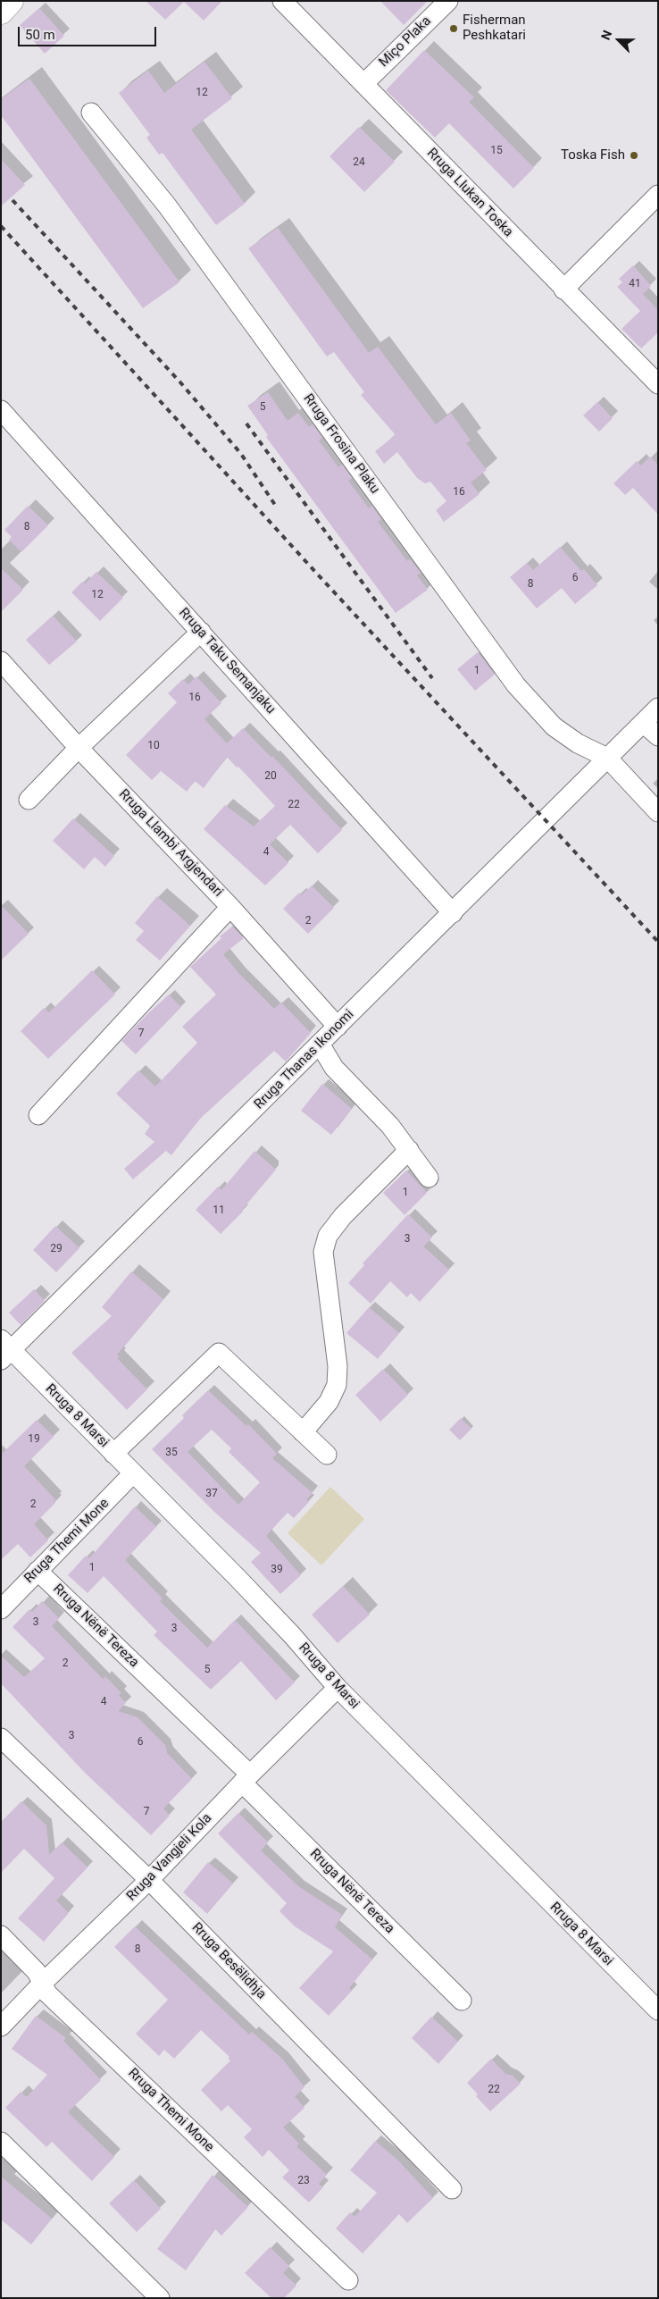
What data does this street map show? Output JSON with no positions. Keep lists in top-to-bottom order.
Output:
{
  "streets": {
    "street": [
      "Miço Plaka",
      "Rruga Llukan Toska",
      "Rruga Frosina Plaku",
      "Rruga Taku Semanjaku",
      "Rruga Llambi Argjendari",
      "Rruga Thanas Ikonomi",
      "Rruga 8 Marsi",
      "Rruga Themi Mone",
      "Rruga Nënë Tereza",
      "Rruga Vangjeli Kola",
      "Rruga Besëlidhja"
    ]
  },
  "crossings": [
    ["Miço Plaka", "Rruga Llukan Toska"],
    ["Rruga Frosina Plaku", "Rruga Thanas Ikonomi"],
    ["Rruga Taku Semanjaku", "Rruga Thanas Ikonomi"],
    ["Rruga Llambi Argjendari", "Rruga Thanas Ikonomi"],
    ["Rruga Thanas Ikonomi", "Rruga 8 Marsi"],
    ["Rruga 8 Marsi", "Rruga Themi Mone"],
    ["Rruga 8 Marsi", "Rruga Vangjeli Kola"],
    ["Rruga Themi Mone", "Rruga Nënë Tereza"],
    ["Rruga Themi Mone", "Rruga Vangjeli Kola"],
    ["Rruga Nënë Tereza", "Rruga Vangjeli Kola"],
    ["Rruga Vangjeli Kola", "Rruga Besëlidhja"]
  ],
  "places": ["Fisherman Peshkatari", "Toska Fish"],
  "house_numbers": [
    "12",
    "15",
    "24",
    "41",
    "5",
    "16",
    "8",
    "6",
    "8",
    "12",
    "1",
    "16",
    "10",
    "20",
    "22",
    "4",
    "2",
    "7",
    "1",
    "11",
    "3",
    "29",
    "19",
    "35",
    "37",
    "2",
    "1",
    "39",
    "3",
    "3",
    "2",
    "5",
    "4",
    "3",
    "6",
    "7",
    "8",
    "22",
    "23"
  ],
  "scale_bar": "50 m",
  "north": "top left"
}
